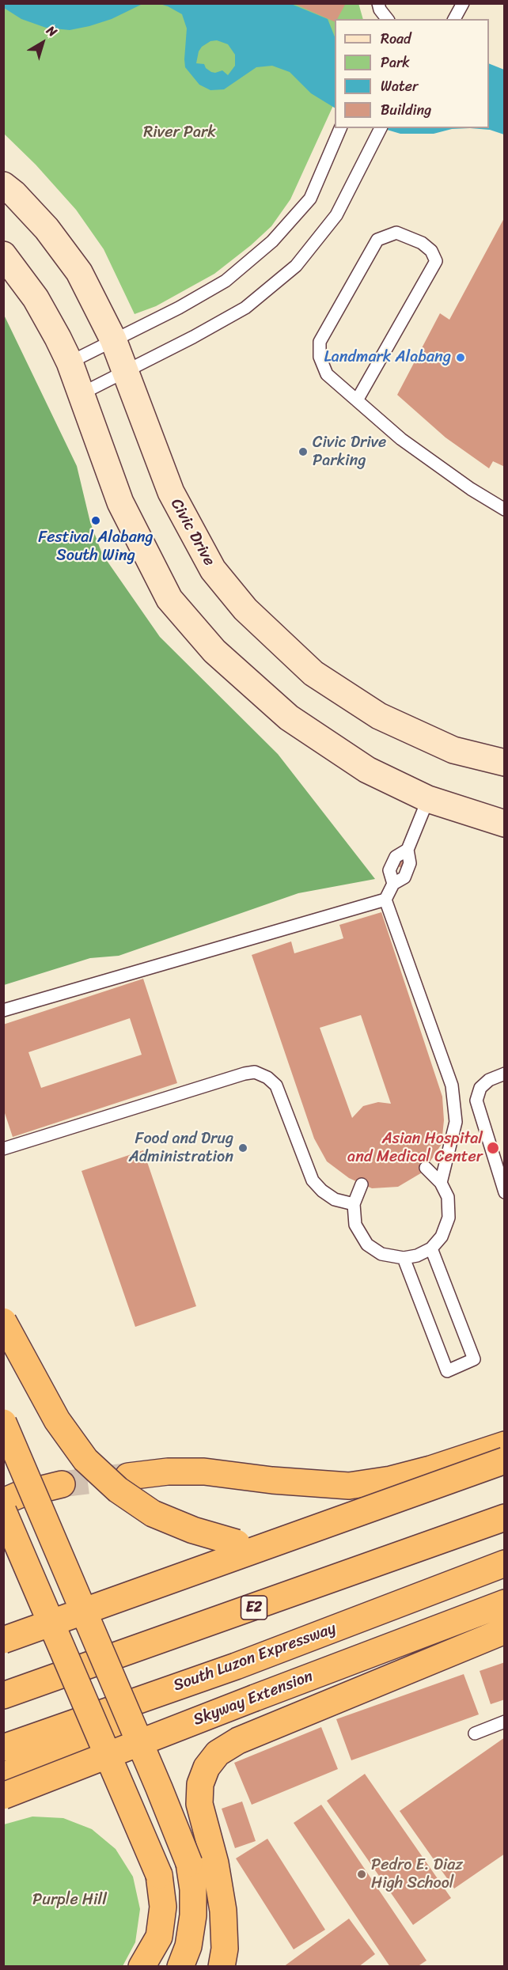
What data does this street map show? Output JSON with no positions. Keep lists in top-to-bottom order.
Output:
{
  "streets": {
    "highway": ["E2", "South Luzon Expressway", "Skyway Extension"],
    "main road": ["Civic Drive"]
  },
  "parks": ["River Park", "Purple Hill"],
  "places": [
    "Landmark Alabang",
    "Civic Drive Parking",
    "Festival Alabang South Wing",
    "Food and Drug Administration",
    "Asian Hospital and Medical Center",
    "Pedro E. Diaz High School"
  ],
  "legend": [
    "Road",
    "Park",
    "Water",
    "Building"
  ],
  "north": "top right"
}
